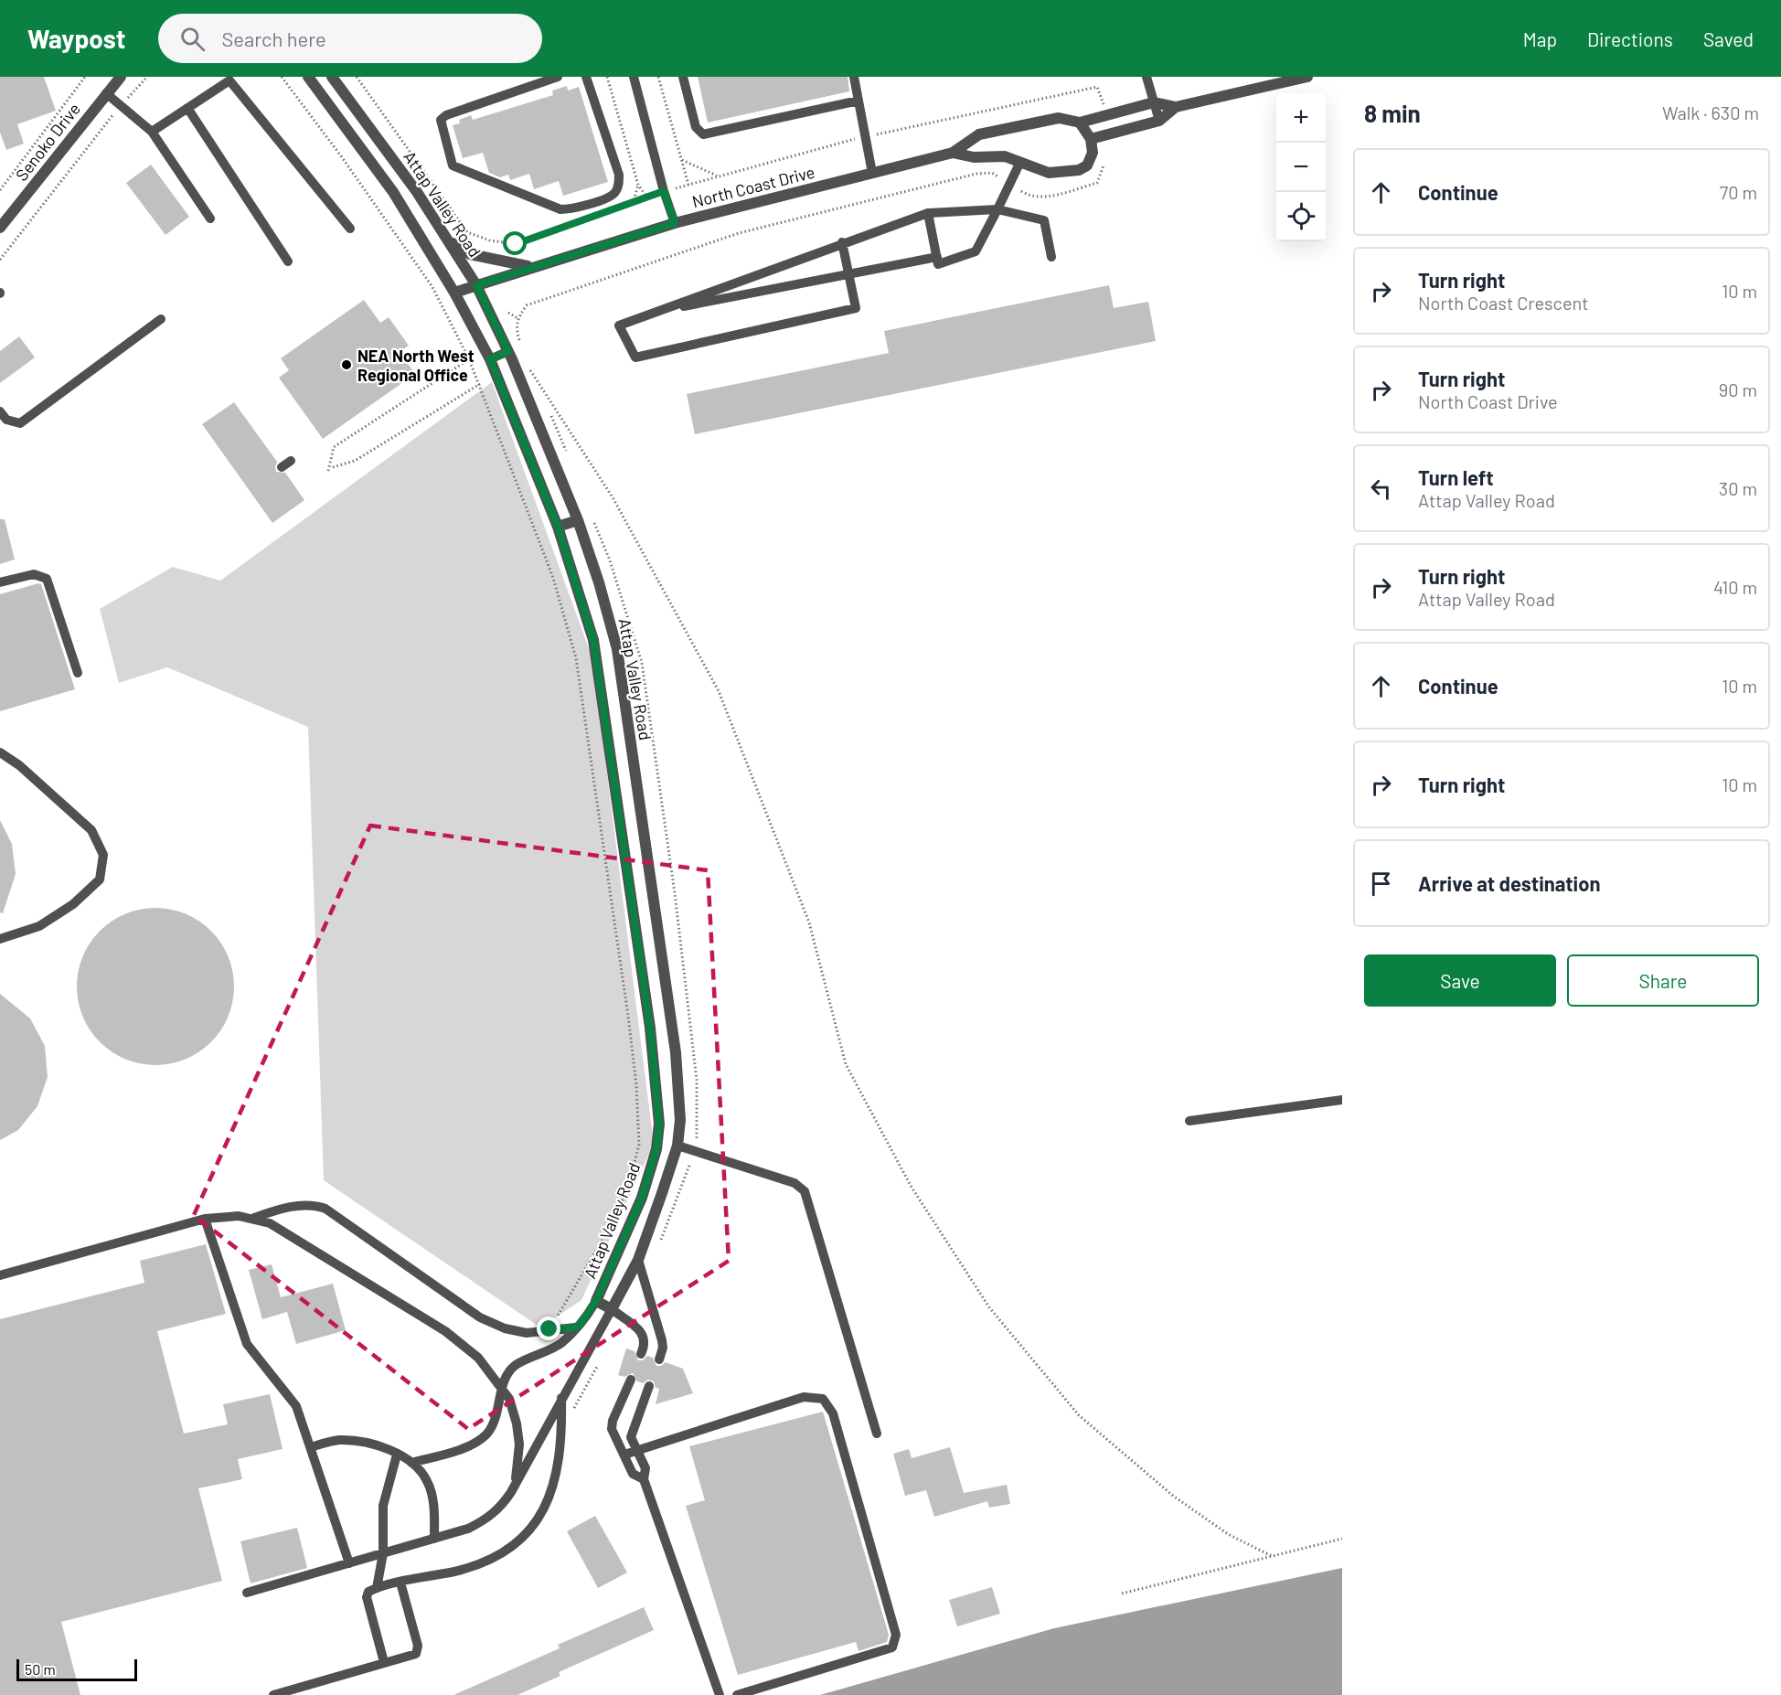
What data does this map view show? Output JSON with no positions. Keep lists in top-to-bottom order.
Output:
{
  "streets": {
    "street": ["Senoko Drive", "North Coast Drive", "Attap Valley Road"]
  },
  "crossings": [
    ["North Coast Drive", "Attap Valley Road"]
  ],
  "places": ["NEA North West Regional Office"],
  "scale_bar": "50 m",
  "page": {
    "header": "Waypost",
    "search": "Search here",
    "nav": ["Map", "Directions", "Saved"],
    "heading": ["8 min", "Walk · 630 m"],
    "map_buttons": ["+", "−"],
    "list": [
      ["Continue", "70 m"],
      ["Turn right", "North Coast Crescent", "10 m"],
      ["Turn right", "North Coast Drive", "90 m"],
      ["Turn left", "Attap Valley Road", "30 m"],
      ["Turn right", "Attap Valley Road", "410 m"],
      ["Continue", "10 m"],
      ["Turn right", "10 m"],
      "Arrive at destination"
    ],
    "buttons": ["Save", "Share"],
    "scale": "50 m"
  }
}
